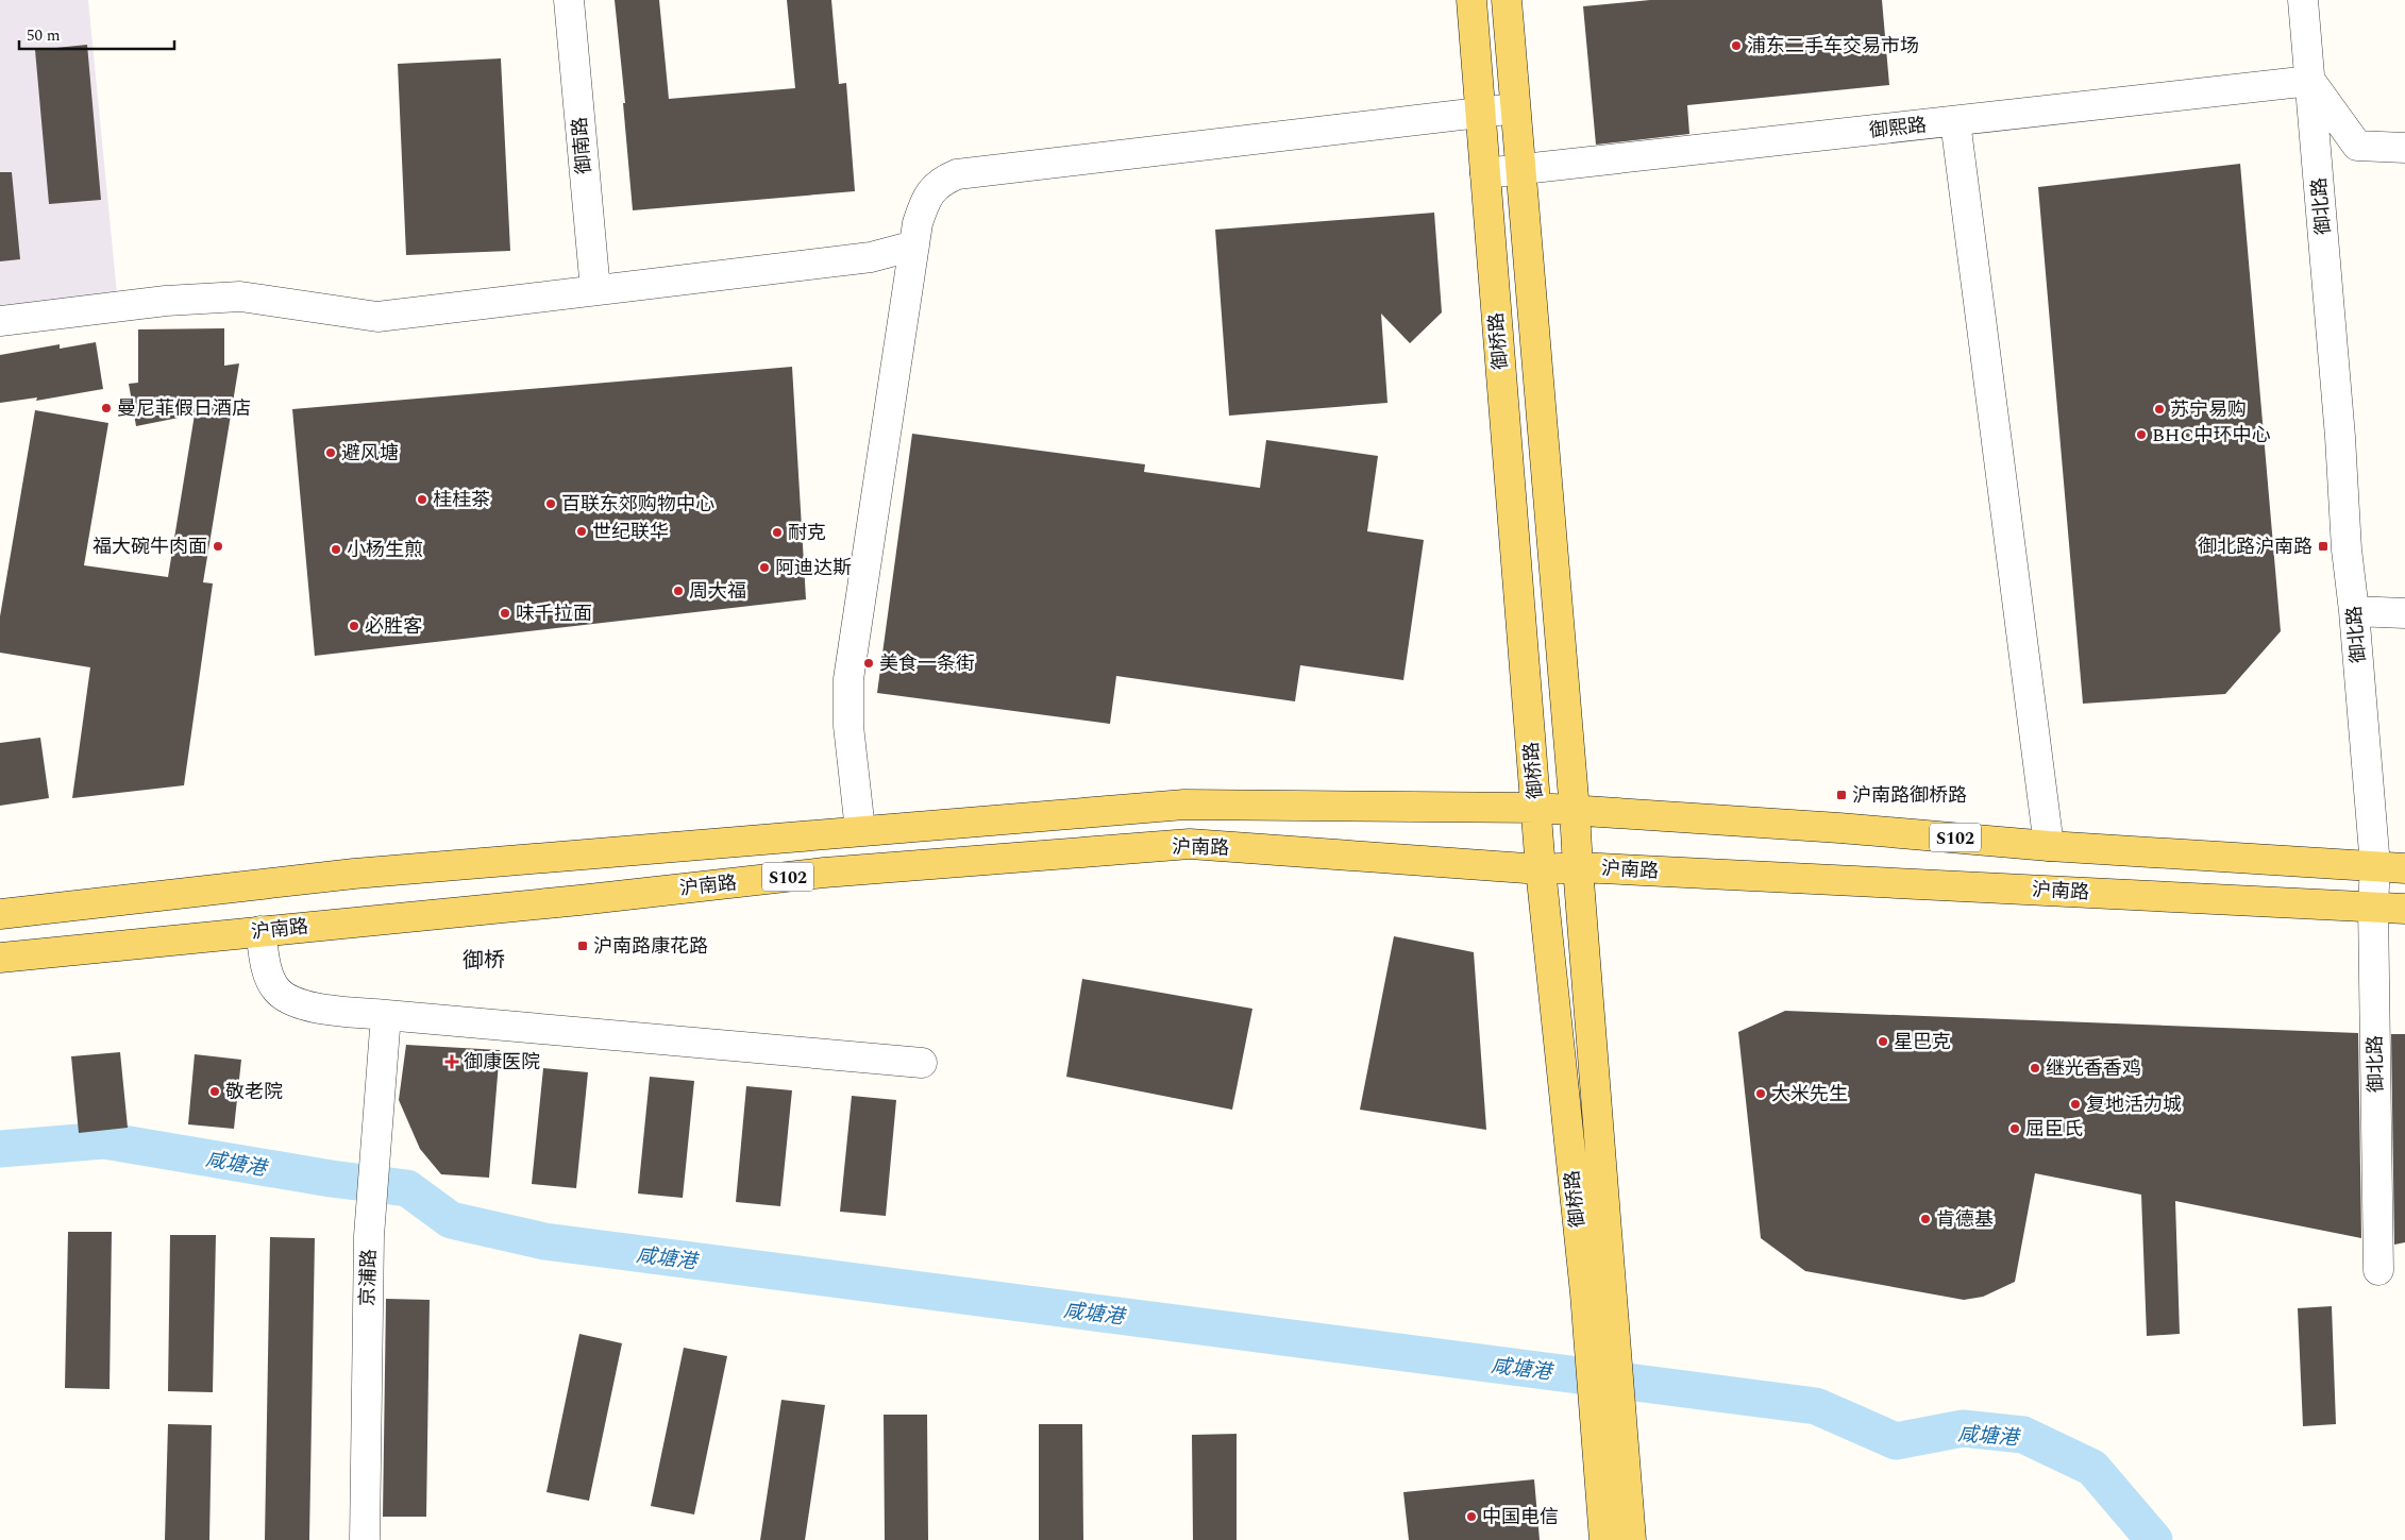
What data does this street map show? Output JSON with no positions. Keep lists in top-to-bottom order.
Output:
{
  "streets": {
    "main road": ["御桥路", "S102", "沪南路"],
    "street": [
      "御熙路",
      "御南路",
      "御北路",
      "京浦路"
    ]
  },
  "crossings": [
    ["御熙路", "御北路"],
    ["御熙路", "御桥路"],
    ["御北路", "S102"],
    ["御北路", "沪南路"],
    ["御桥路", "S102"],
    ["御桥路", "沪南路"]
  ],
  "districts": ["御桥"],
  "water": ["咸塘港"],
  "places": {
    "other": [
      "浦东二手车交易市场",
      "曼尼菲假日酒店",
      "苏宁易购",
      "BHC中环中心",
      "避风塘",
      "桂桂茶",
      "百联东郊购物中心",
      "世纪联华",
      "耐克",
      "福大碗牛肉面",
      "小杨生煎",
      "阿迪达斯",
      "周大福",
      "味千拉面",
      "必胜客",
      "美食一条街",
      "星巴克",
      "继光香香鸡",
      "敬老院",
      "大米先生",
      "复地活力城",
      "屈臣氏",
      "肯德基",
      "中国电信"
    ],
    "transit": ["御北路沪南路", "沪南路御桥路", "沪南路康花路"],
    "health": ["御康医院"]
  },
  "scale_bar": "50 m"
}
